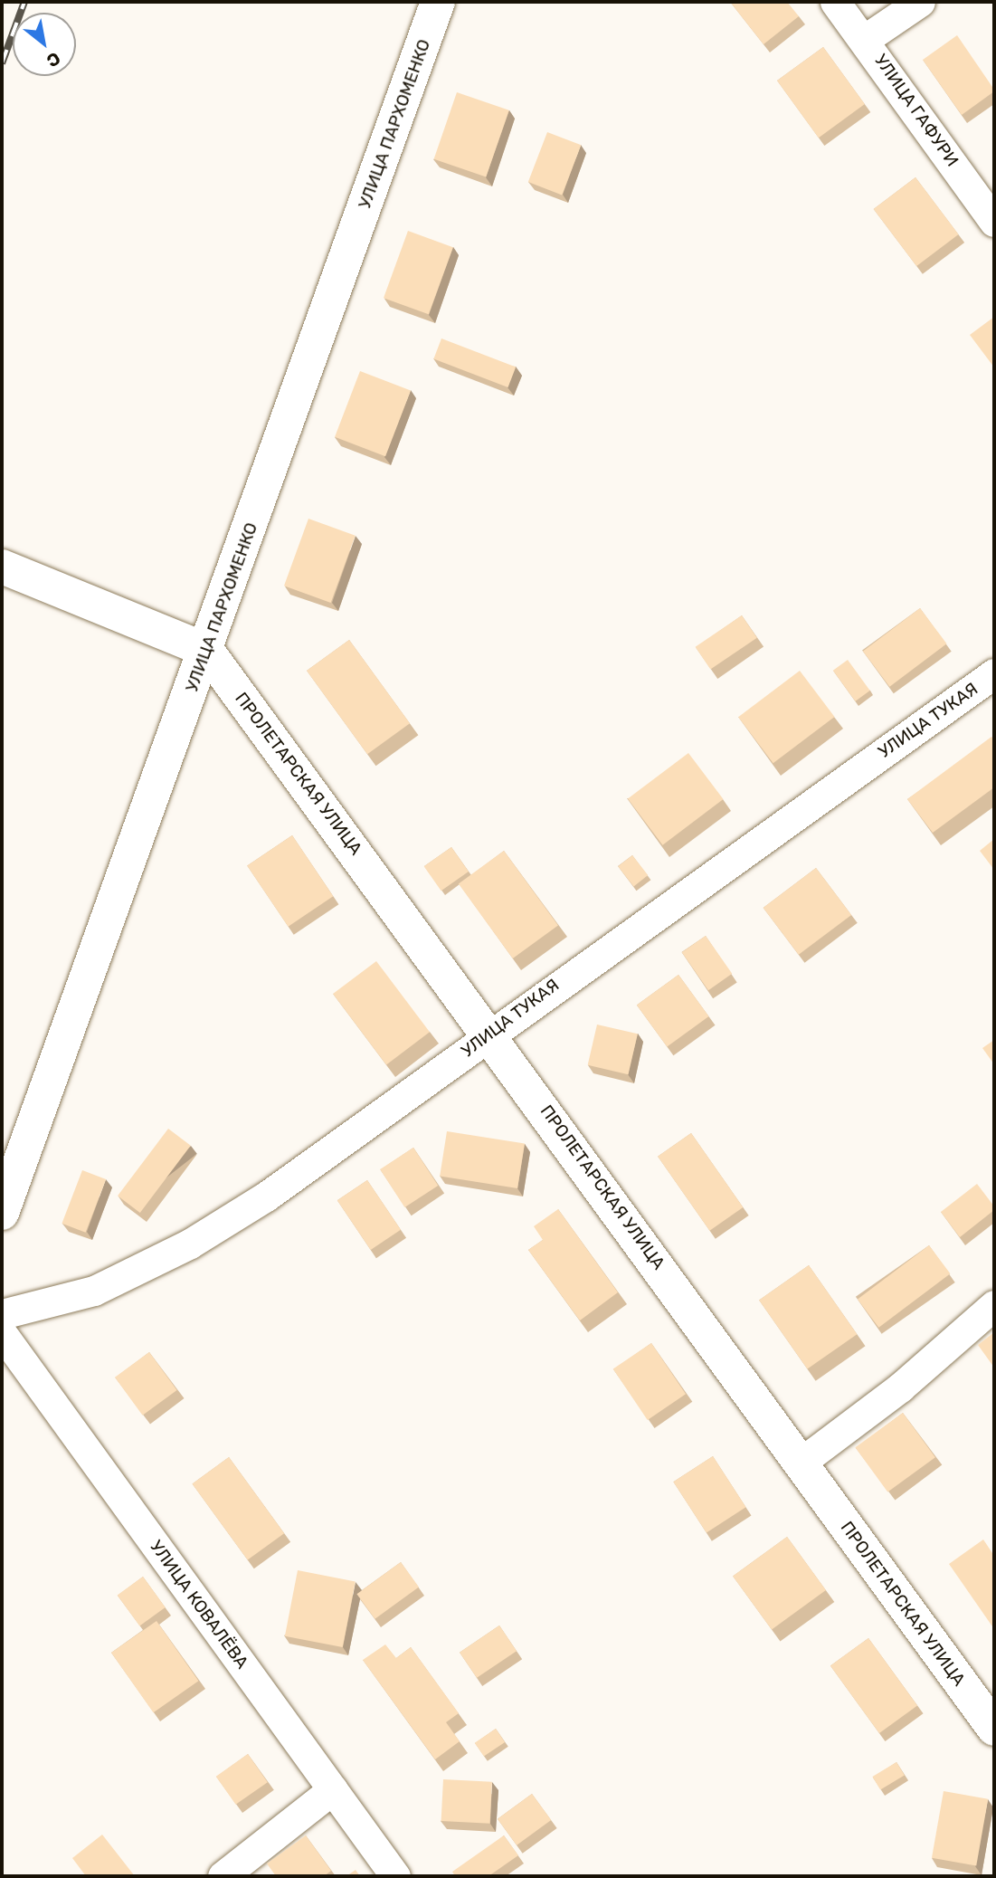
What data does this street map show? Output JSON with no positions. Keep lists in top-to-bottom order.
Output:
{
  "streets": {
    "main road": ["УЛИЦА ПАРХОМЕНКО", "ПРОЛЕТАРСКАЯ УЛИЦА"],
    "street": ["УЛИЦА ГАФУРИ", "УЛИЦА ТУКАЯ", "УЛИЦА КОВАЛЁВА"]
  },
  "crossings": [
    ["УЛИЦА ПАРХОМЕНКО", "ПРОЛЕТАРСКАЯ УЛИЦА"],
    ["УЛИЦА ТУКАЯ", "ПРОЛЕТАРСКАЯ УЛИЦА"]
  ],
  "north": "bottom right"
}
